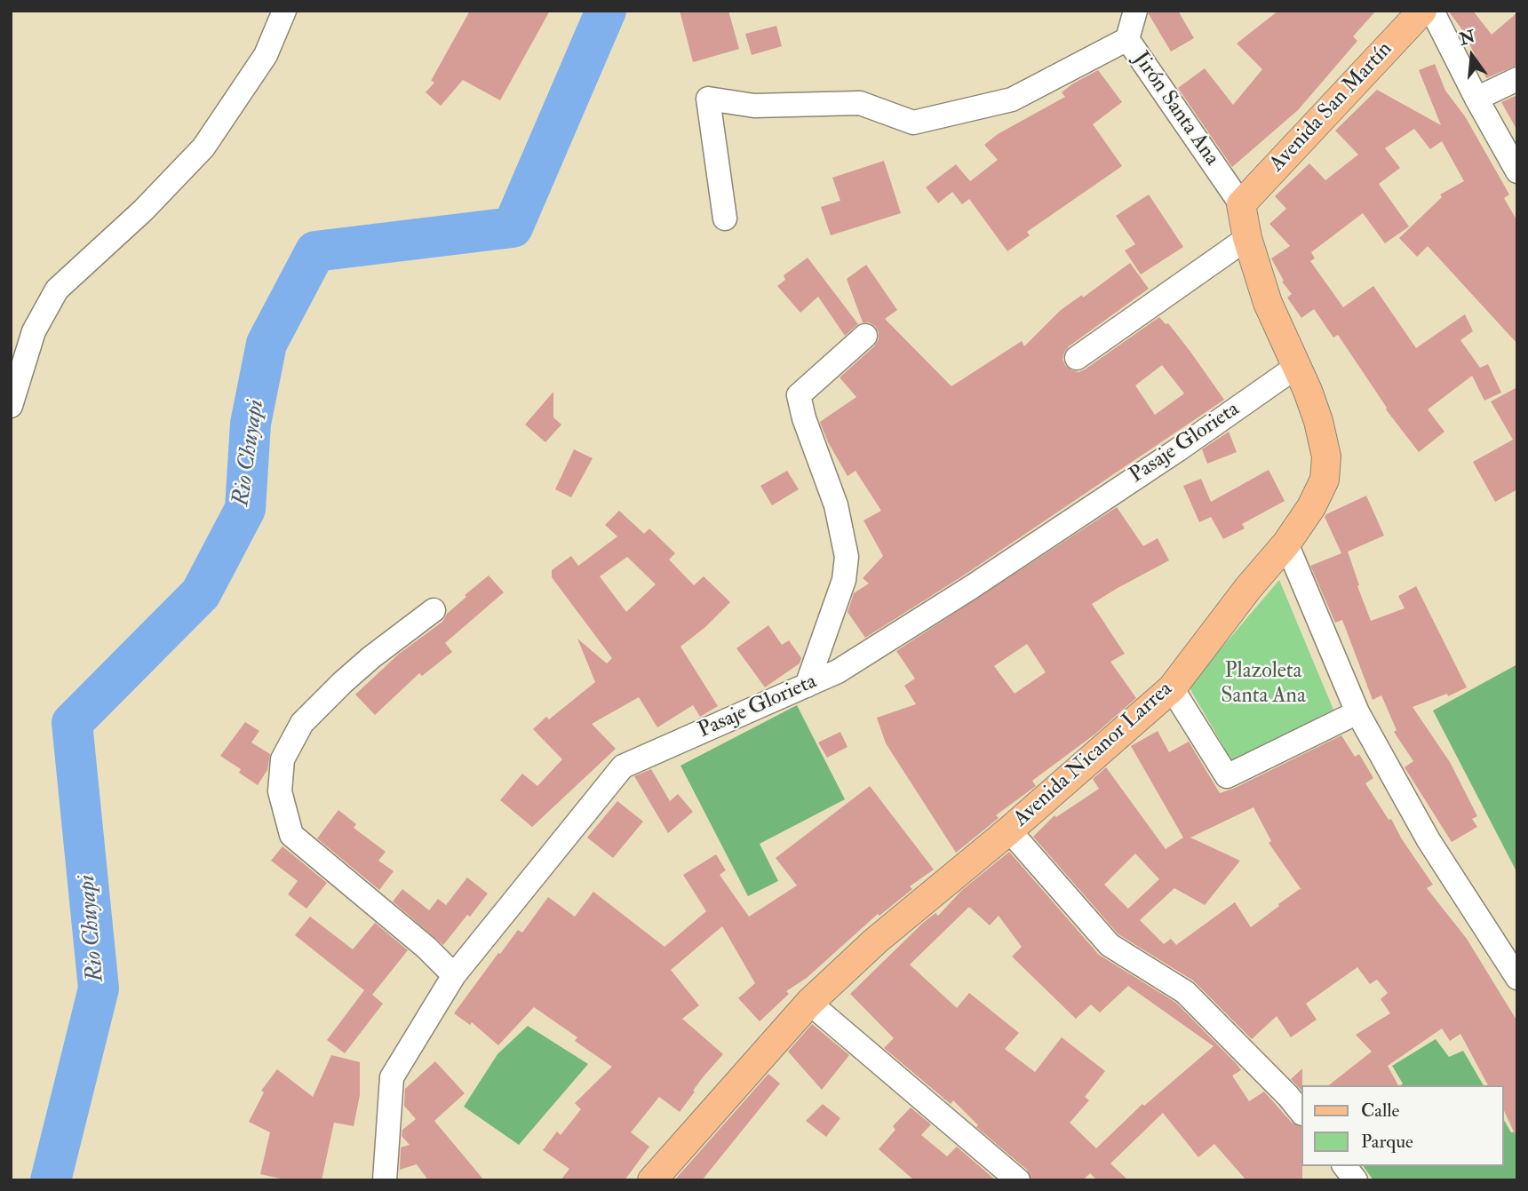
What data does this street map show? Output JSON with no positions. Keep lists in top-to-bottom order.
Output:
{
  "streets": {
    "main road": ["Avenida San Martín", "Avenida Nicanor Larrea"],
    "street": ["Jirón Santa Ana", "Pasaje Glorieta"]
  },
  "crossings": [
    ["Avenida San Martín", "Jirón Santa Ana"],
    ["Avenida San Martín", "Avenida Nicanor Larrea"],
    ["Jirón Santa Ana", "Avenida Nicanor Larrea"],
    ["Pasaje Glorieta", "Avenida Nicanor Larrea"]
  ],
  "water": ["Rio Chuyapi"],
  "parks": ["Plazoleta Santa Ana"],
  "legend": ["Calle", "Parque"],
  "north": "top"
}
